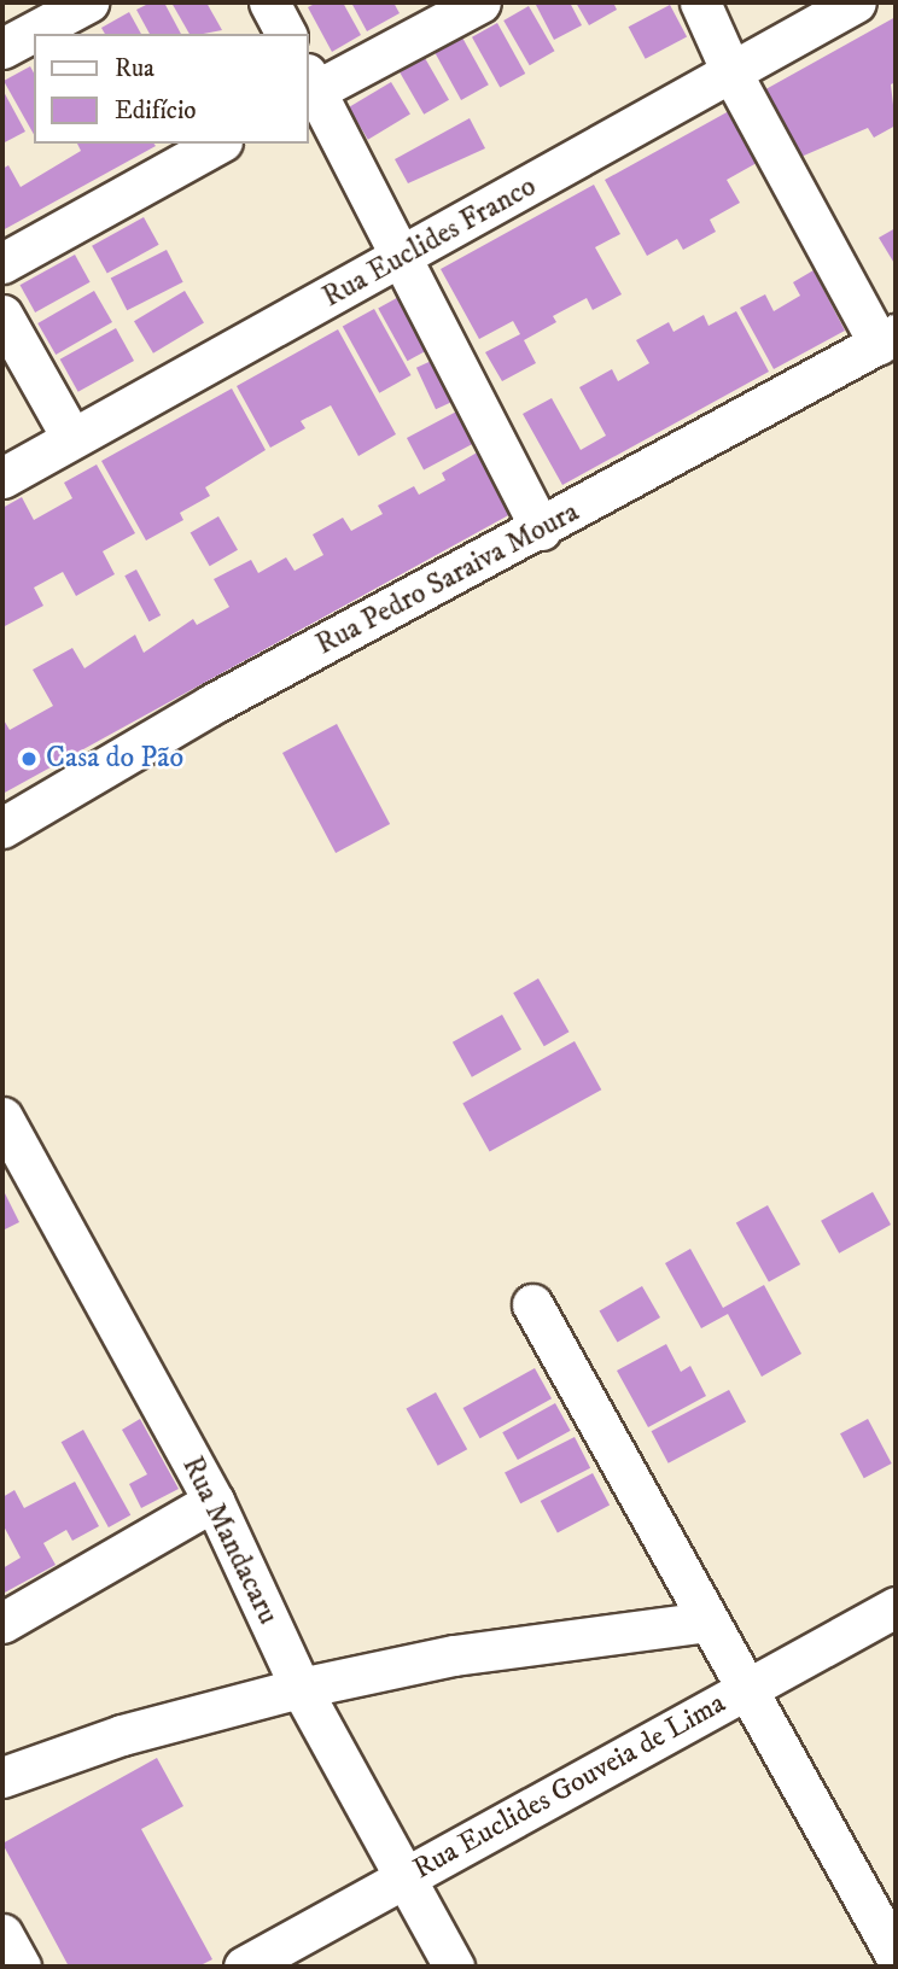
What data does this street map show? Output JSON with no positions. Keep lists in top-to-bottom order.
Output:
{
  "streets": {
    "street": [
      "Rua Euclides Franco",
      "Rua Pedro Saraiva Moura",
      "Rua Mandacaru",
      "Rua Euclides Gouveia de Lima"
    ]
  },
  "crossings": [
    ["Rua Mandacaru", "Rua Euclides Gouveia de Lima"]
  ],
  "places": ["Casa do Pão"],
  "legend": ["Rua", "Edifício"]
}
